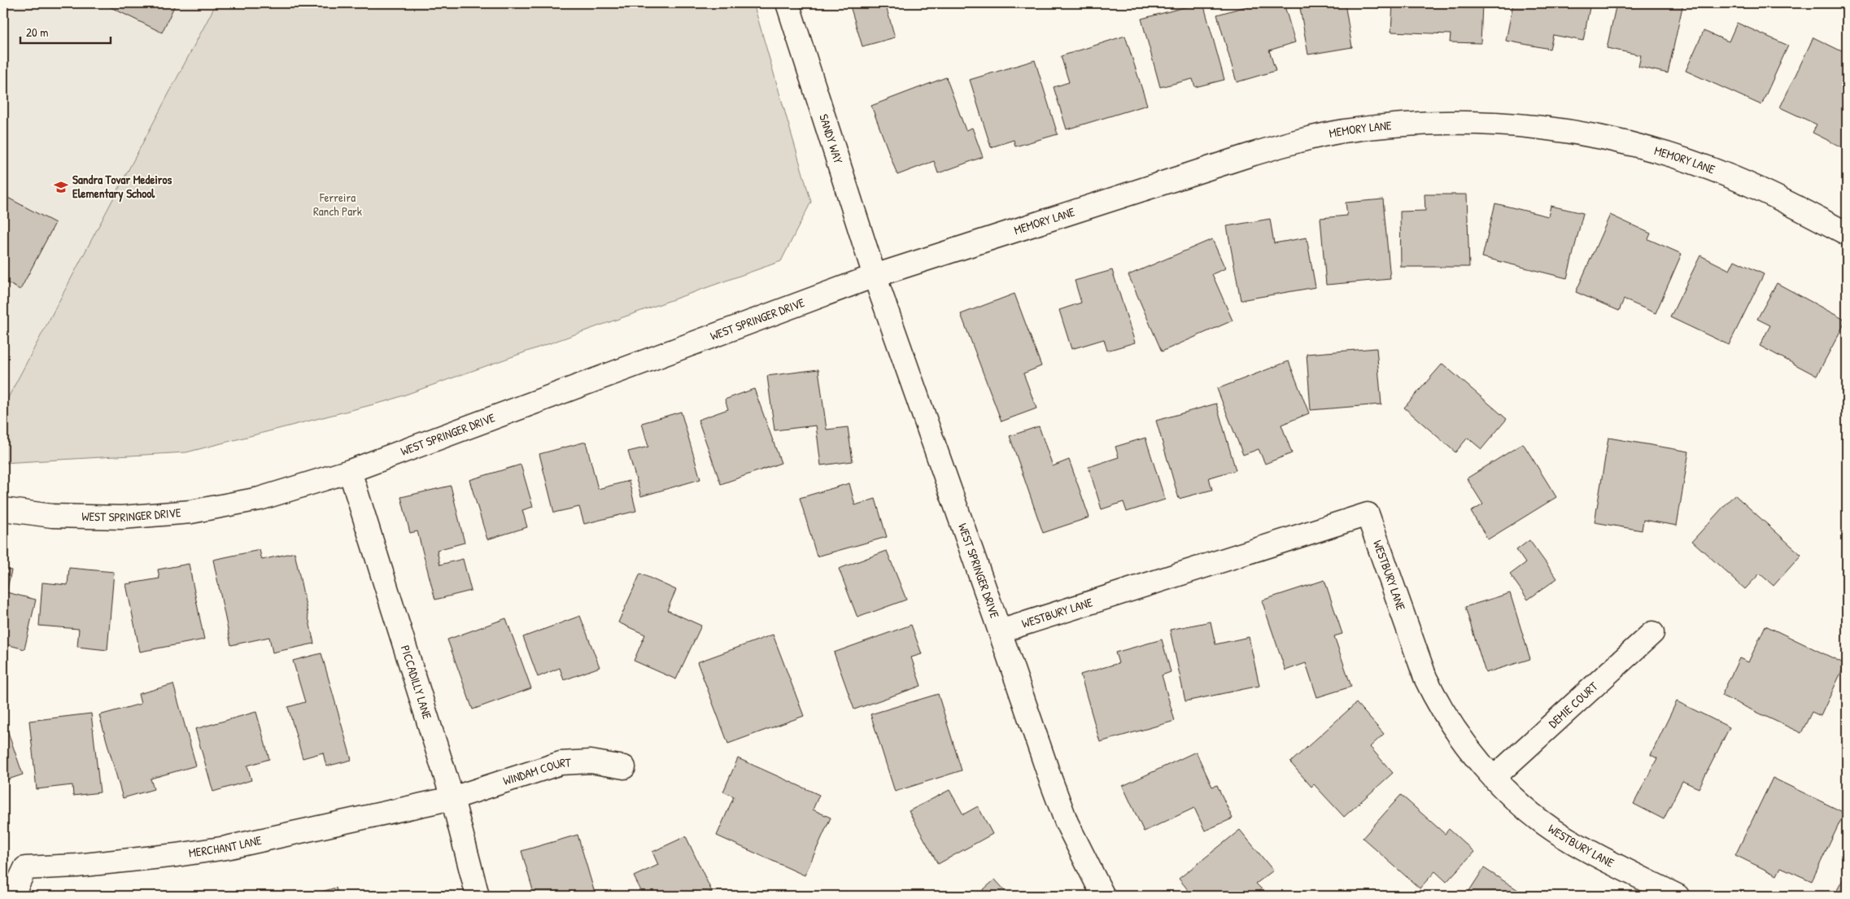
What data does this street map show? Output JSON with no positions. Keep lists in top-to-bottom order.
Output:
{
  "streets": {
    "street": [
      "MEMORY LANE",
      "SANDY WAY",
      "WEST SPRINGER DRIVE",
      "WESTBURY LANE",
      "PICCADILLY LANE",
      "DEMIE COURT",
      "WINDAM COURT",
      "MERCHANT LANE"
    ]
  },
  "crossings": [
    ["MEMORY LANE", "SANDY WAY"],
    ["MEMORY LANE", "WEST SPRINGER DRIVE"],
    ["SANDY WAY", "WEST SPRINGER DRIVE"],
    ["WEST SPRINGER DRIVE", "WESTBURY LANE"],
    ["WEST SPRINGER DRIVE", "PICCADILLY LANE"],
    ["WESTBURY LANE", "DEMIE COURT"],
    ["PICCADILLY LANE", "WINDAM COURT"],
    ["PICCADILLY LANE", "MERCHANT LANE"],
    ["WINDAM COURT", "MERCHANT LANE"]
  ],
  "parks": ["Ferreira Ranch Park"],
  "places": {
    "school or university": ["Sandra Tovar Medeiros Elementary School"]
  },
  "scale_bar": "20 m"
}
